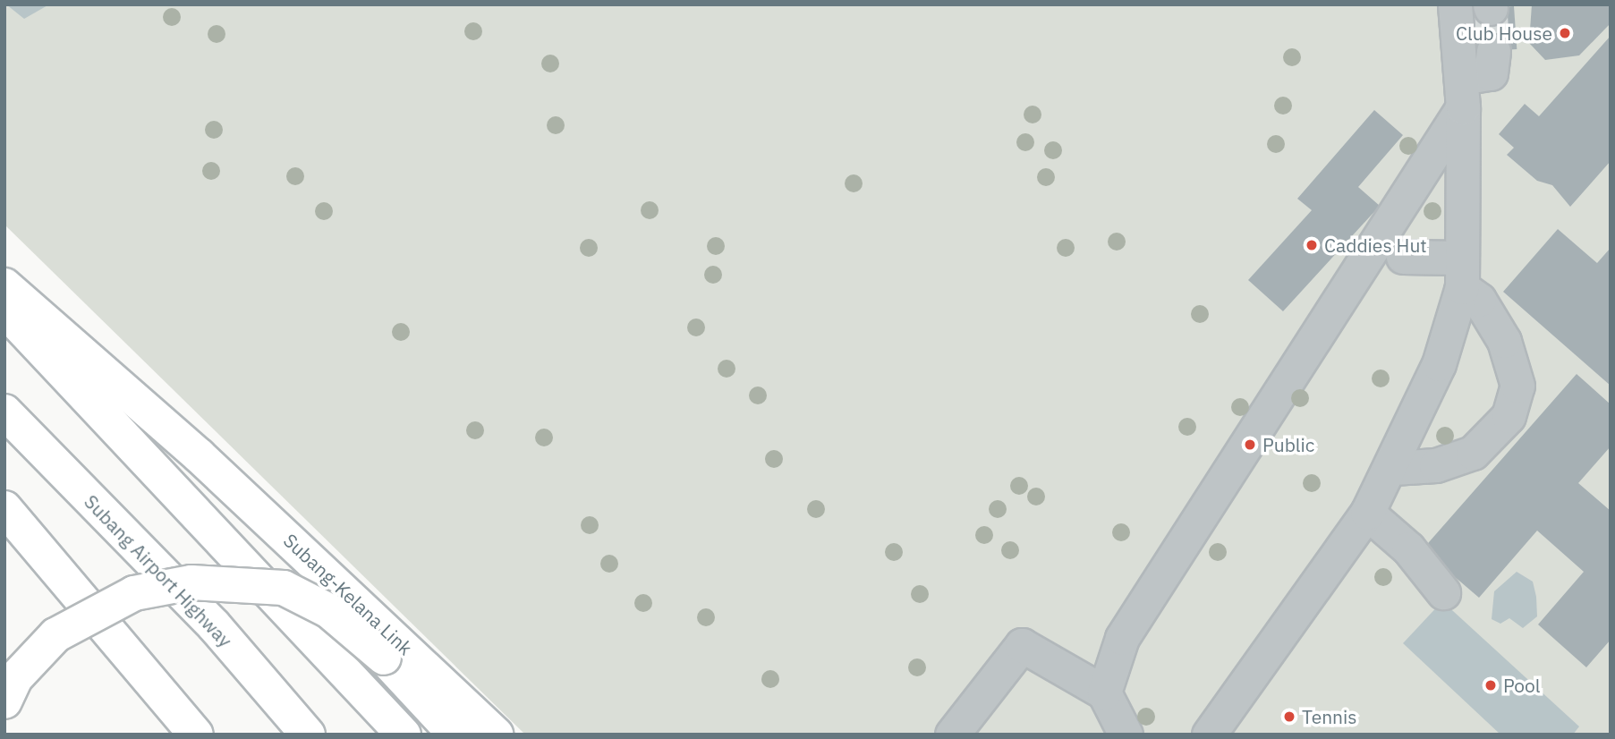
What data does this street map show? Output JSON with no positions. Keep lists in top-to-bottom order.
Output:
{
  "streets": {
    "main road": ["Subang Airport Highway", "Subang-Kelana Link"]
  },
  "places": [
    "Club House",
    "Caddies Hut",
    "Public",
    "Pool",
    "Tennis"
  ]
}
